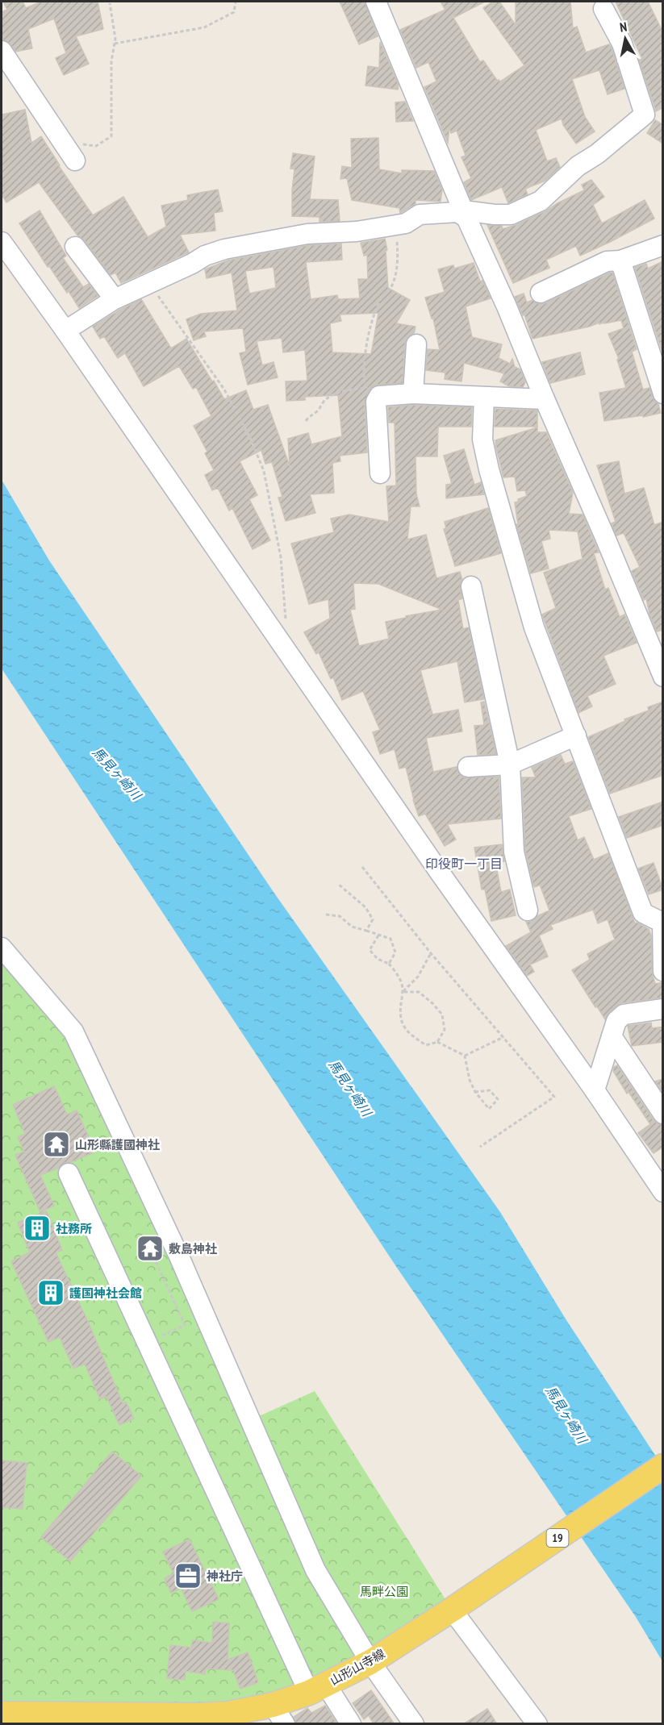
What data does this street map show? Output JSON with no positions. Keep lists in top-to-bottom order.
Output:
{
  "streets": {
    "main road": ["19", "山形山寺線"]
  },
  "districts": ["印役町一丁目"],
  "water": ["馬見ヶ崎川"],
  "parks": ["馬畔公園"],
  "places": {
    "temple": ["山形縣護國神社", "敷島神社"],
    "building": ["社務所", "護国神社会館"],
    "office": ["神社庁"]
  },
  "north": "top"
}
